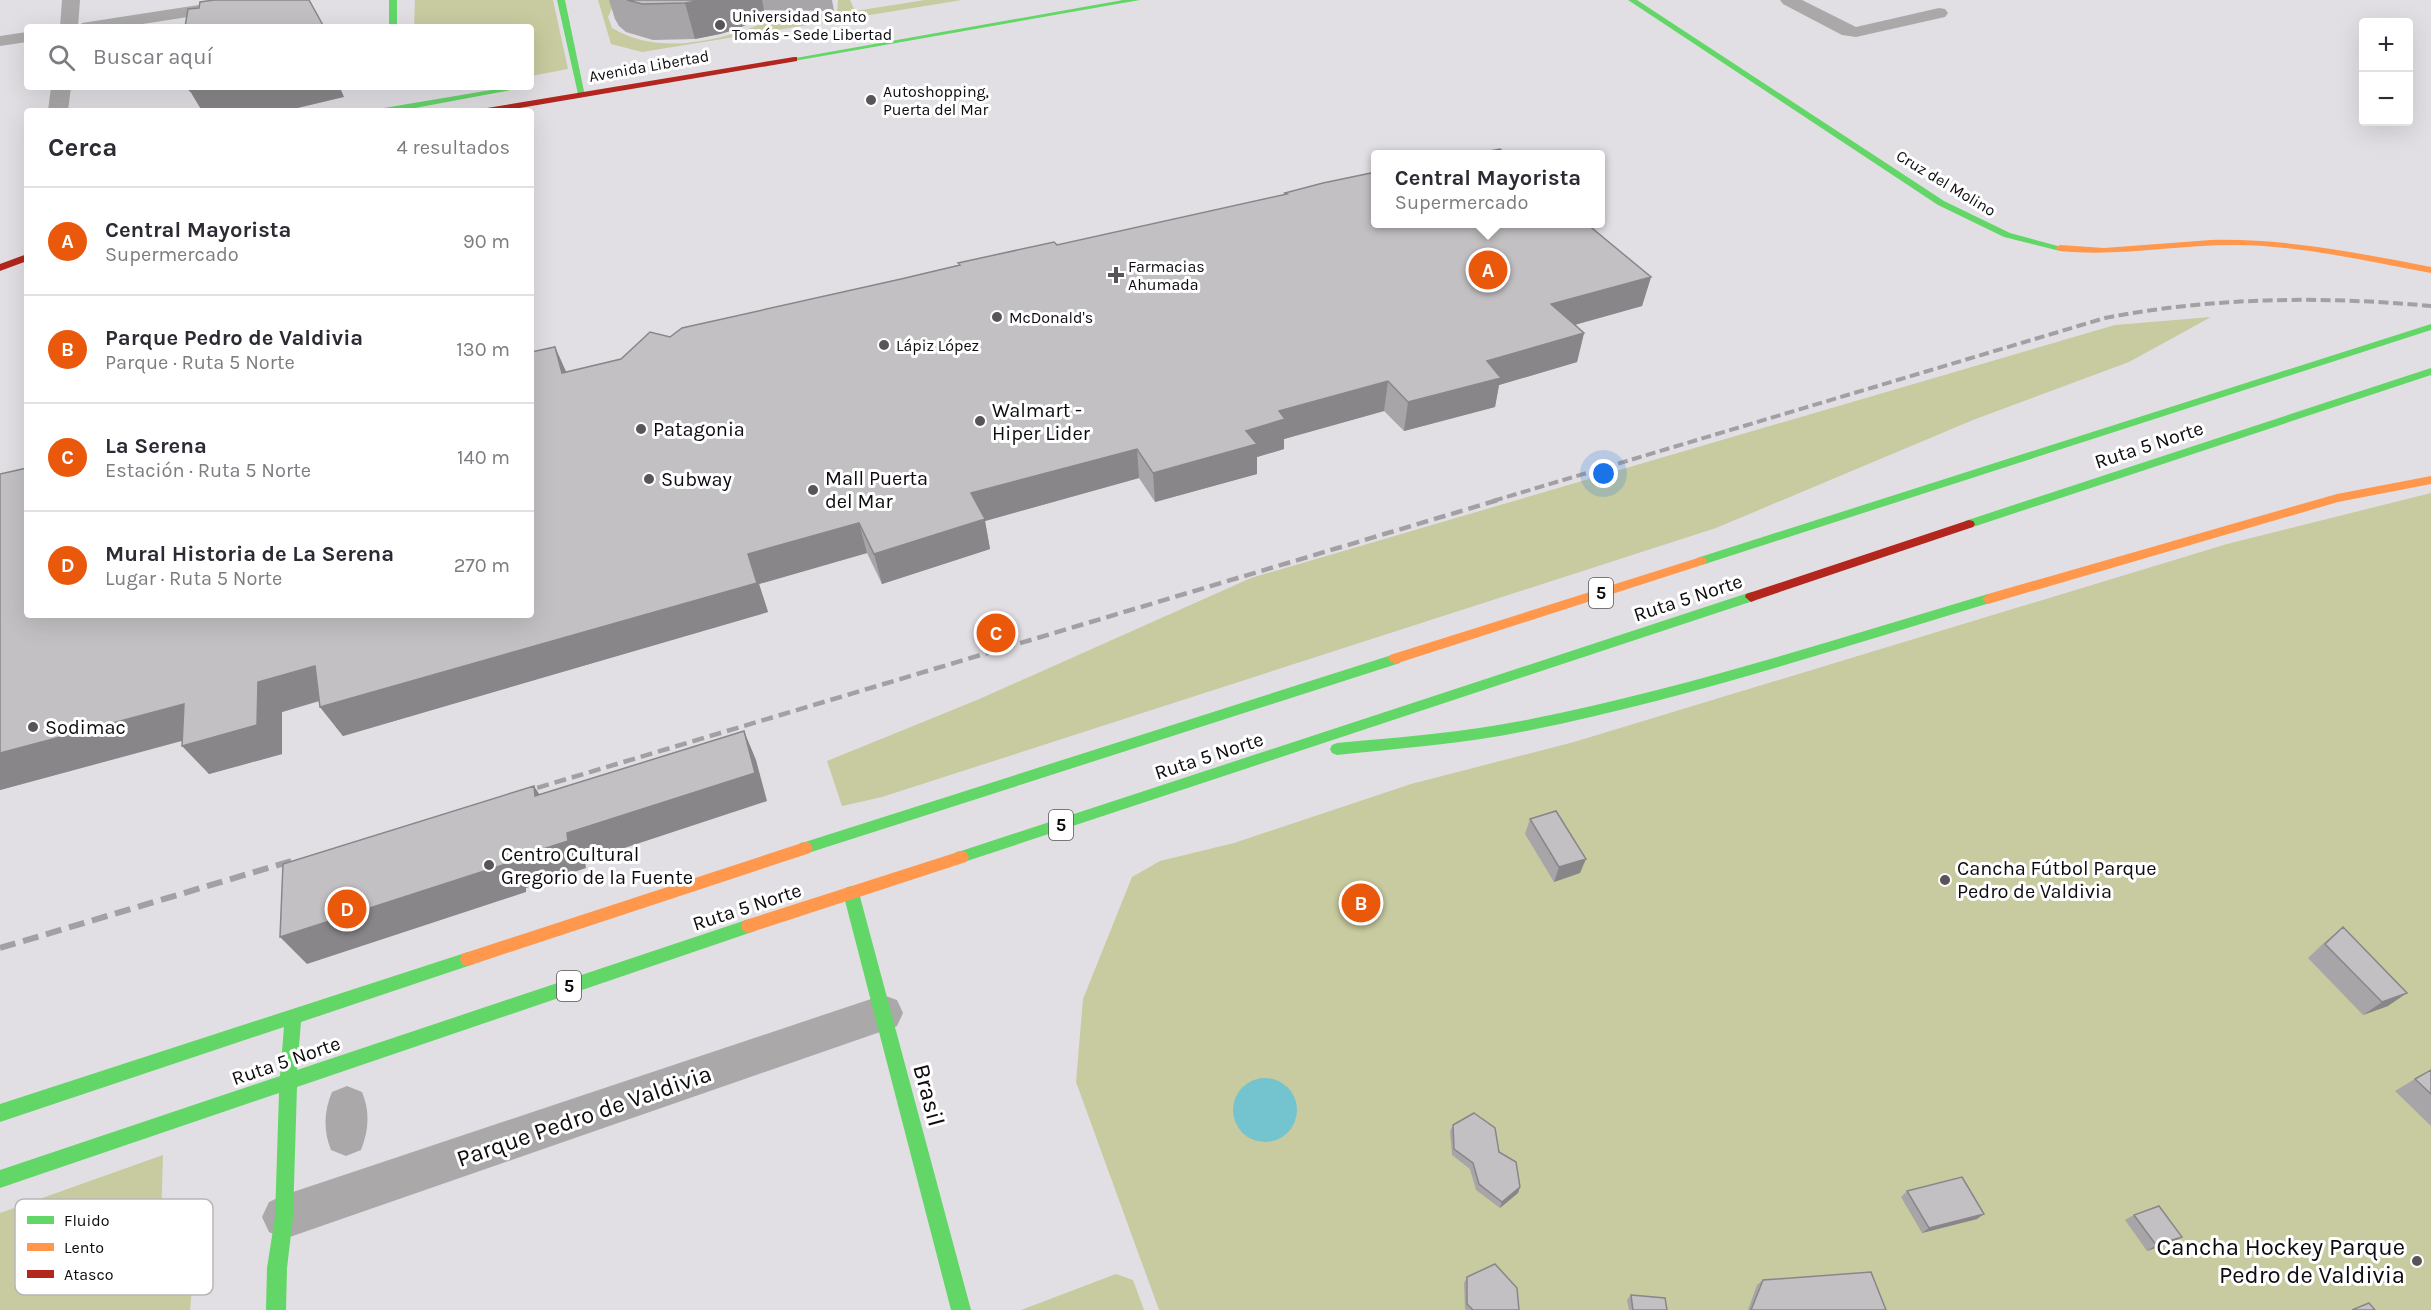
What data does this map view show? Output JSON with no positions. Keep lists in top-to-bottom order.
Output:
{
  "streets": {
    "main road": [
      "Avenida Libertad",
      "Cruz del Molino",
      "Ruta 5 Norte",
      "5",
      "Brasil"
    ],
    "street": ["Parque Pedro de Valdivia"]
  },
  "crossings": [
    ["Ruta 5 Norte", "Brasil"],
    ["Brasil", "Parque Pedro de Valdivia"]
  ],
  "places": {
    "other": [
      "Universidad Santo Tomás - Sede Libertad",
      "Autoshopping, Puerta del Mar",
      "McDonald's",
      "Lápiz López",
      "Walmart - Hiper Lider",
      "Patagonia",
      "Subway",
      "Mall Puerta del Mar",
      "Sodimac",
      "Centro Cultural Gregorio de la Fuente",
      "Cancha Fútbol Parque Pedro de Valdivia",
      "Cancha Hockey Parque Pedro de Valdivia"
    ],
    "health": ["Farmacias Ahumada"]
  },
  "legend": ["Fluido", "Lento", "Atasco"],
  "page": {
    "map_buttons": ["+", "−"],
    "search": "Buscar aquí",
    "heading": ["Cerca", "4 resultados"],
    "popup": ["Central Mayorista", "Supermercado"],
    "list": [
      {
        "mark": "A",
        "name": "Central Mayorista",
        "note": "Supermercado",
        "value": "90 m"
      },
      {
        "mark": "B",
        "name": "Parque Pedro de Valdivia",
        "note": "Parque · Ruta 5 Norte",
        "value": "130 m"
      },
      {
        "mark": "C",
        "name": "La Serena",
        "note": "Estación · Ruta 5 Norte",
        "value": "140 m"
      },
      {
        "mark": "D",
        "name": "Mural Historia de La Serena",
        "note": "Lugar · Ruta 5 Norte",
        "value": "270 m"
      }
    ],
    "pins": [
      "A",
      "C",
      "B",
      "D"
    ]
  }
}
